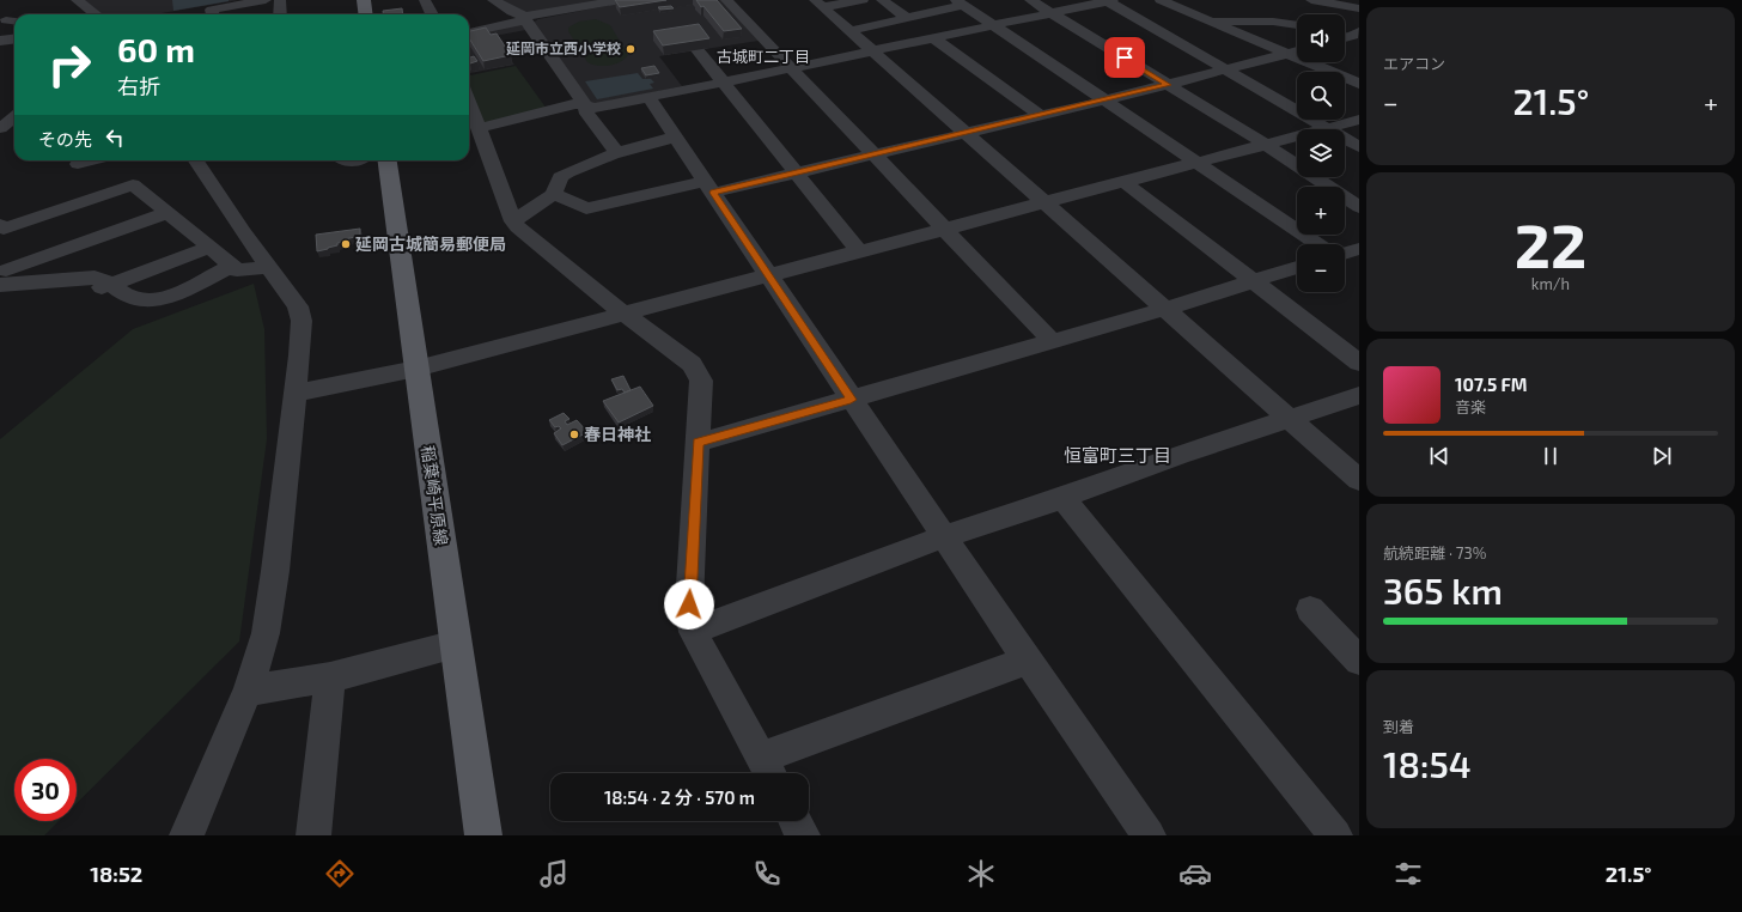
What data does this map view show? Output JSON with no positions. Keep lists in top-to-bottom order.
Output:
{
  "streets": {
    "main road": ["稲葉崎平原線"]
  },
  "districts": ["古城町二丁目", "恒富町三丁目"],
  "places": ["延岡市立西小学校", "延岡古城簡易郵便局", "春日神社"],
  "page": {
    "tile": [
      "エアコン",
      ["22", "km/h"],
      ["航続距離 · 73%", "365 km"],
      ["到着", "18:54"]
    ],
    "map_buttons": ["+", "−"],
    "turn": ["60 m", "右折"],
    "heat": ["−", "21.5°", "+"],
    "then": "その先",
    "song": ["107.5 FM", "音楽"],
    "limit": "30",
    "trip": "18:54 · 2 分 · 570 m",
    "tabs": ["18:52", "21.5°"]
  }
}
